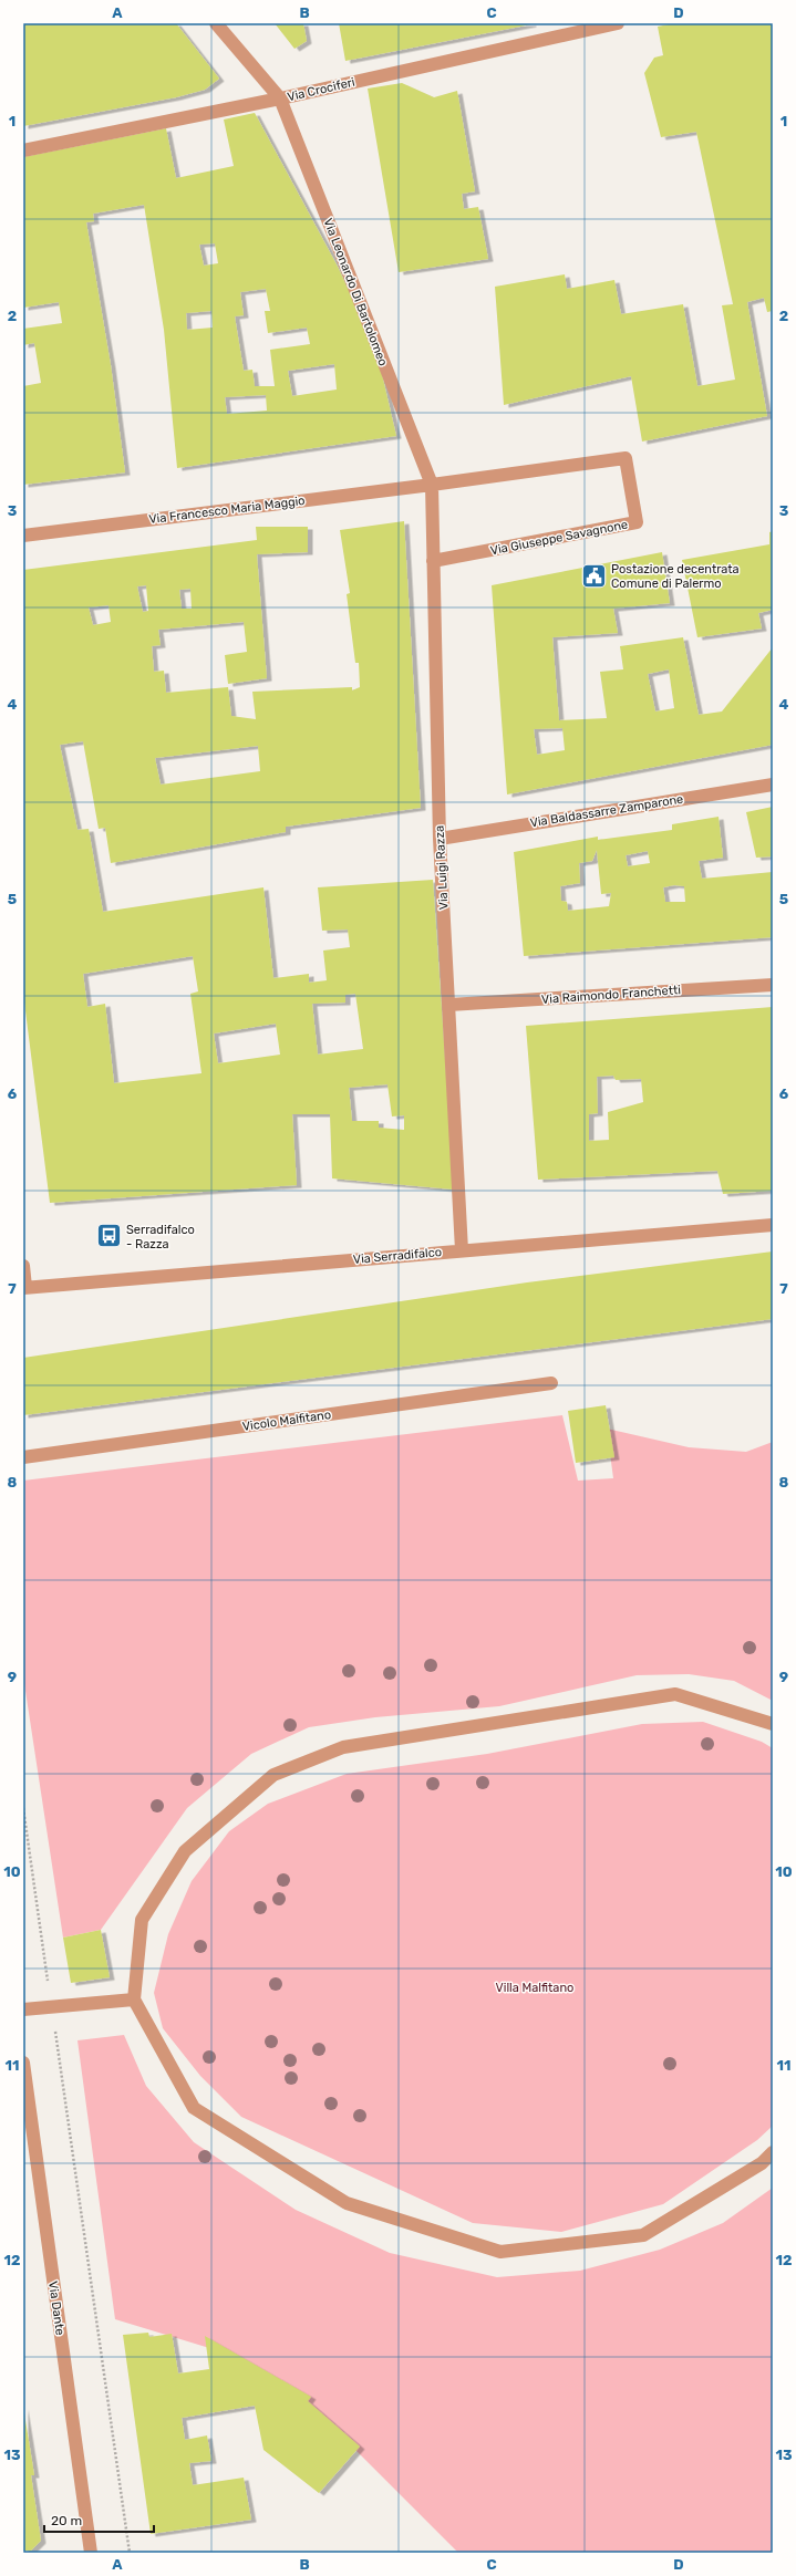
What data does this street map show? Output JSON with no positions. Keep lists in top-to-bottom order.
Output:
{
  "streets": {
    "street": [
      "Via Crociferi",
      "Via Leonardo Di Bartolomeo",
      "Via Francesco Maria Maggio",
      "Via Giuseppe Savagnone",
      "Via Baldassarre Zamparone",
      "Via Luigi Razza",
      "Via Raimondo Franchetti",
      "Via Serradifalco",
      "Vicolo Malfitano",
      "Via Dante"
    ]
  },
  "crossings": [
    ["Via Crociferi", "Via Leonardo Di Bartolomeo"],
    ["Via Leonardo Di Bartolomeo", "Via Francesco Maria Maggio"],
    ["Via Leonardo Di Bartolomeo", "Via Giuseppe Savagnone"],
    ["Via Leonardo Di Bartolomeo", "Via Luigi Razza"],
    ["Via Francesco Maria Maggio", "Via Giuseppe Savagnone"],
    ["Via Francesco Maria Maggio", "Via Luigi Razza"],
    ["Via Giuseppe Savagnone", "Via Luigi Razza"],
    ["Via Baldassarre Zamparone", "Via Luigi Razza"],
    ["Via Luigi Razza", "Via Raimondo Franchetti"],
    ["Via Luigi Razza", "Via Serradifalco"]
  ],
  "parks": ["Villa Malfitano"],
  "places": {
    "public building": ["Postazione decentrata Comune di Palermo"],
    "bus stop": ["Serradifalco - Razza"]
  },
  "scale_bar": "20 m",
  "grid": {
    "columns": [
      "A",
      "B",
      "C",
      "D"
    ],
    "rows": [
      "1",
      "2",
      "3",
      "4",
      "5",
      "6",
      "7",
      "8",
      "9",
      "10",
      "11",
      "12",
      "13"
    ]
  }
}
